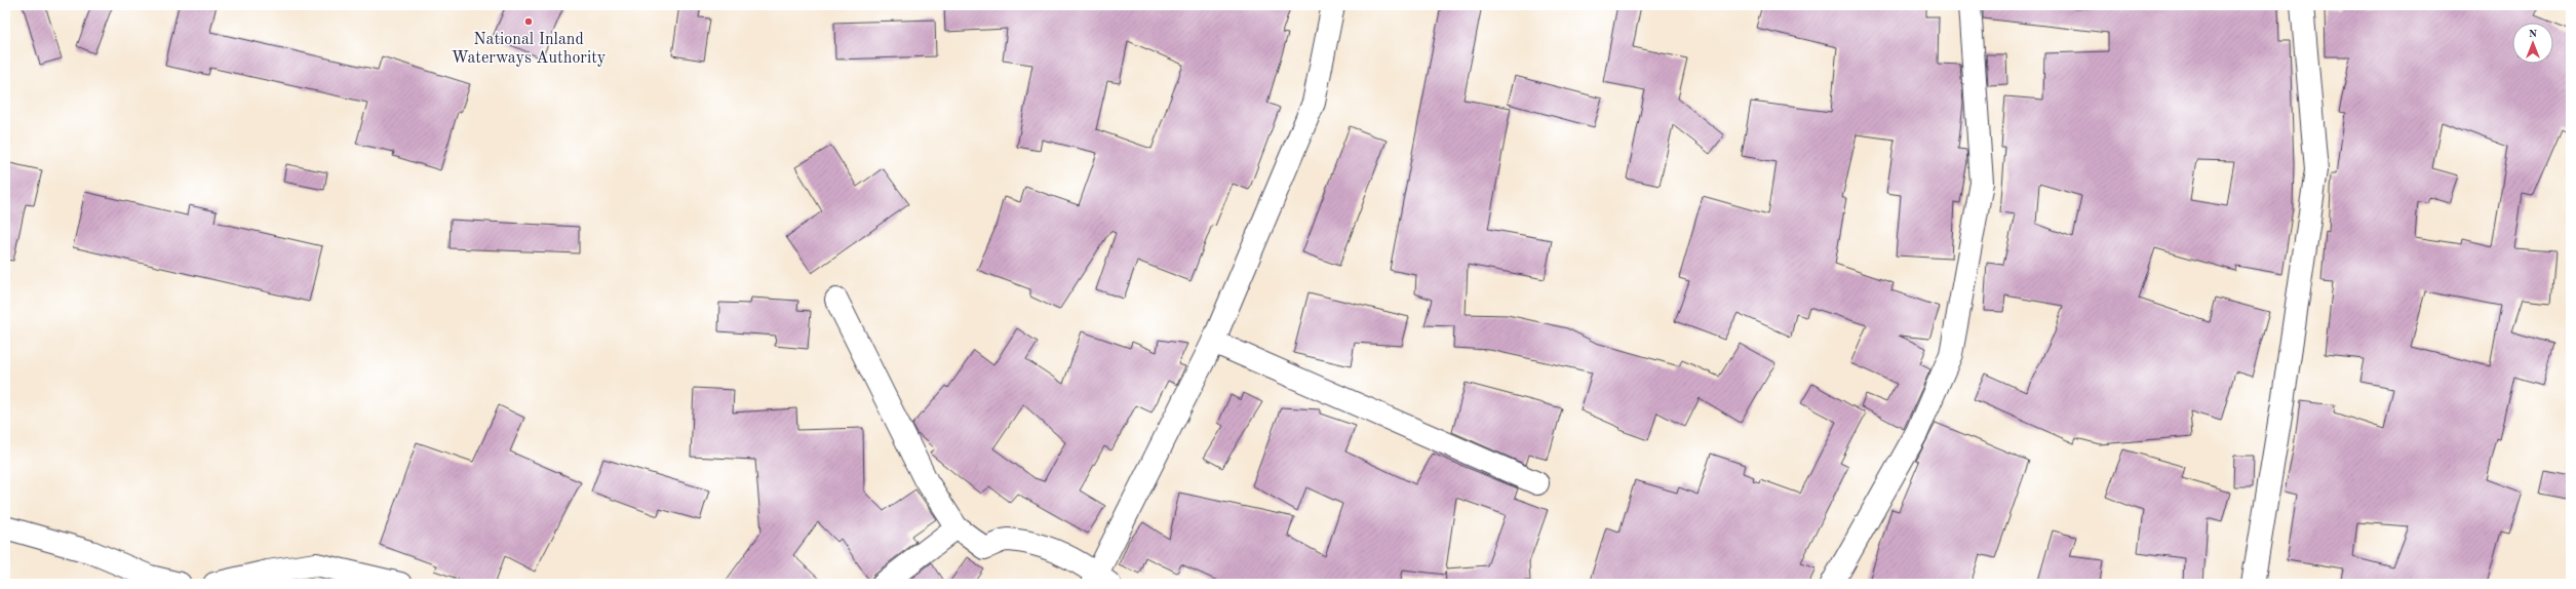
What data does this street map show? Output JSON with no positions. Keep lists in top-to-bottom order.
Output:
{
  "places": ["National Inland Waterways Authority"],
  "north": "top"
}
